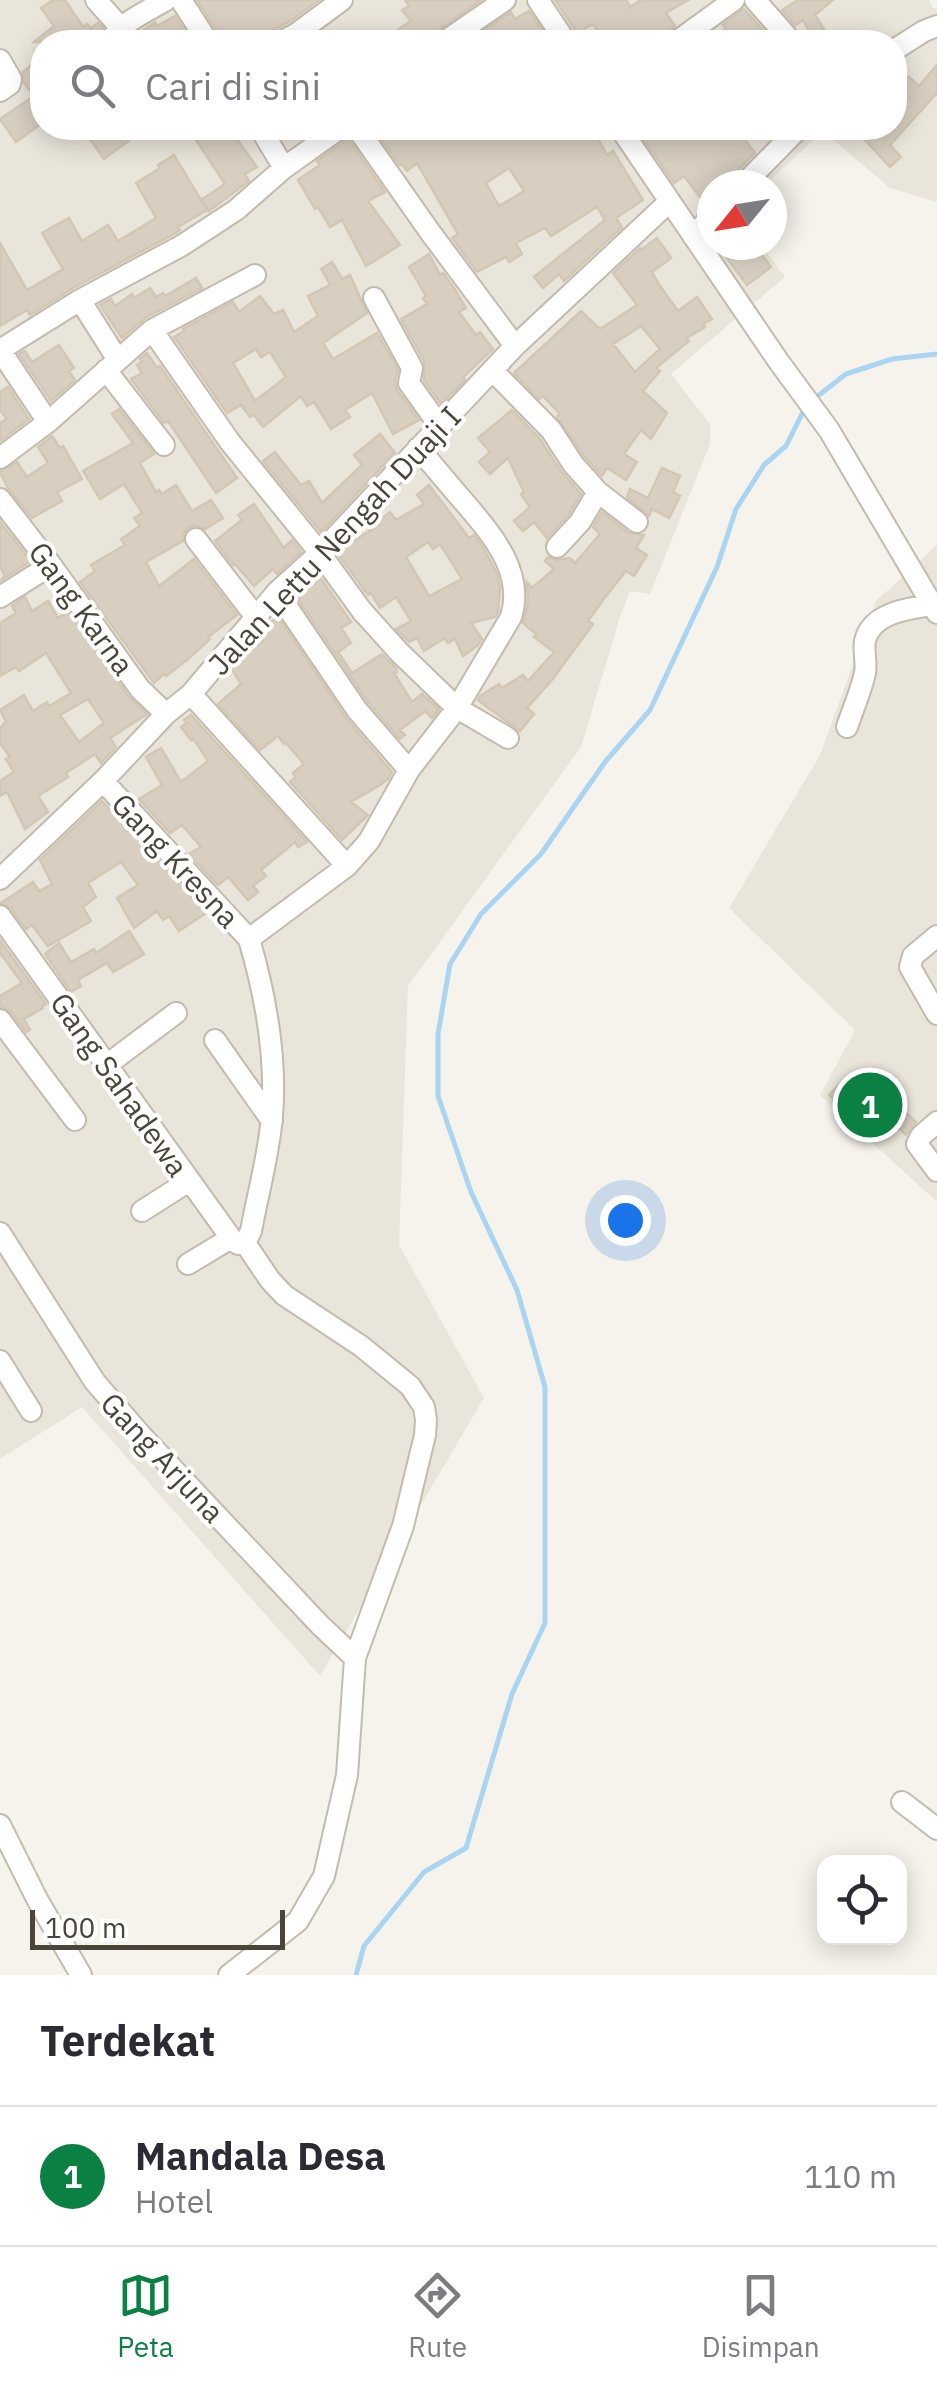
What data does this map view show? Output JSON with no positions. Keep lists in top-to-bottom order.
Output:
{
  "streets": {
    "street": [
      "Jalan Lettu Nengah Duaji I",
      "Gang Karna",
      "Gang Kresna",
      "Gang Sahadewa",
      "Gang Arjuna"
    ]
  },
  "crossings": [
    ["Jalan Lettu Nengah Duaji I", "Gang Karna"],
    ["Jalan Lettu Nengah Duaji I", "Gang Kresna"],
    ["Gang Sahadewa", "Gang Arjuna"]
  ],
  "scale_bar": "100 m",
  "north": "bottom left",
  "page": {
    "search": "Cari di sini",
    "pins": "1",
    "scale": "100 m",
    "heading": "Terdekat",
    "list": [
      {
        "mark": "1",
        "name": "Mandala Desa",
        "note": "Hotel",
        "value": "110 m"
      }
    ],
    "nav": ["Peta", "Rute", "Disimpan"]
  }
}
